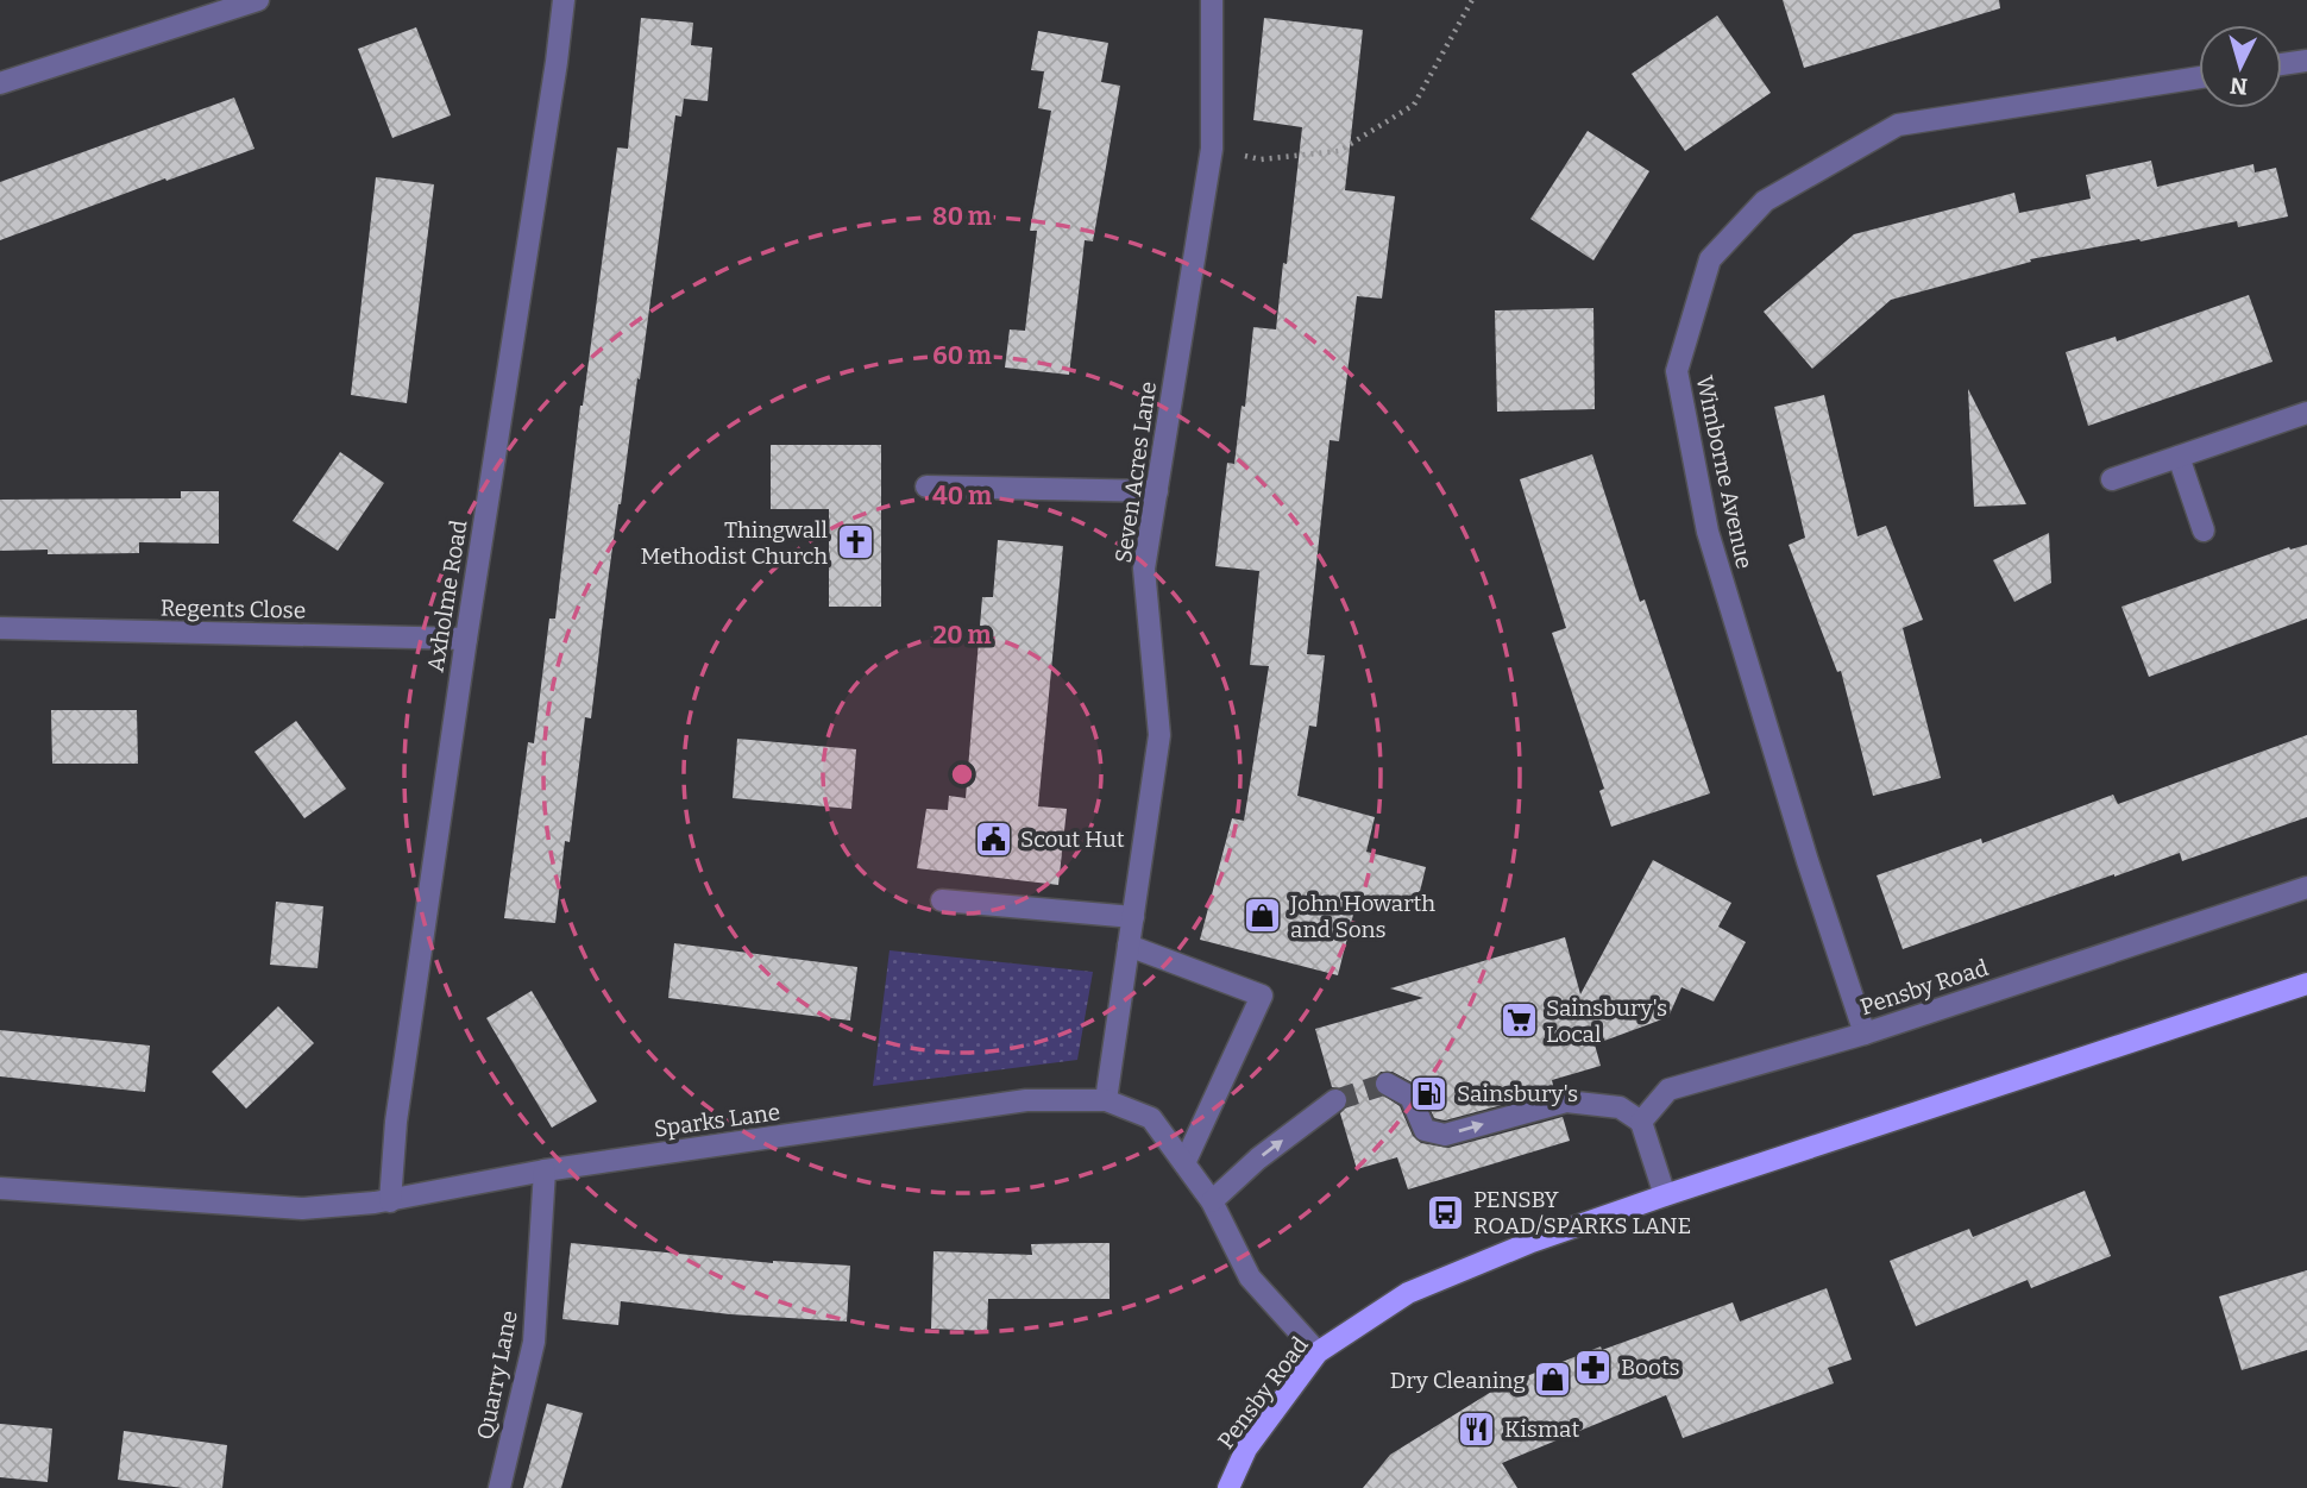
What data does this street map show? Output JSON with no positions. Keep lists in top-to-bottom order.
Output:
{
  "streets": {
    "main road": ["Pensby Road"],
    "street": [
      "Seven Acres Lane",
      "Wimborne Avenue",
      "Axholme Road",
      "Regents Close",
      "Sparks Lane",
      "Quarry Lane"
    ]
  },
  "crossings": [
    ["Seven Acres Lane", "Sparks Lane"],
    ["Wimborne Avenue", "Pensby Road"],
    ["Axholme Road", "Regents Close"],
    ["Axholme Road", "Sparks Lane"],
    ["Pensby Road", "Sparks Lane"],
    ["Sparks Lane", "Quarry Lane"]
  ],
  "places": {
    "church": ["Thingwall Methodist Church"],
    "public building": ["Scout Hut"],
    "shop": ["John Howarth and Sons", "Dry Cleaning"],
    "supermarket": ["Sainsbury's Local"],
    "fuel station": ["Sainsbury's"],
    "bus stop": ["PENSBY ROAD/SPARKS LANE"],
    "pharmacy": ["Boots"],
    "restaurant": ["Kismat"]
  },
  "north": "bottom",
  "rings": [
    "80 m",
    "60 m",
    "40 m",
    "20 m"
  ]
}
